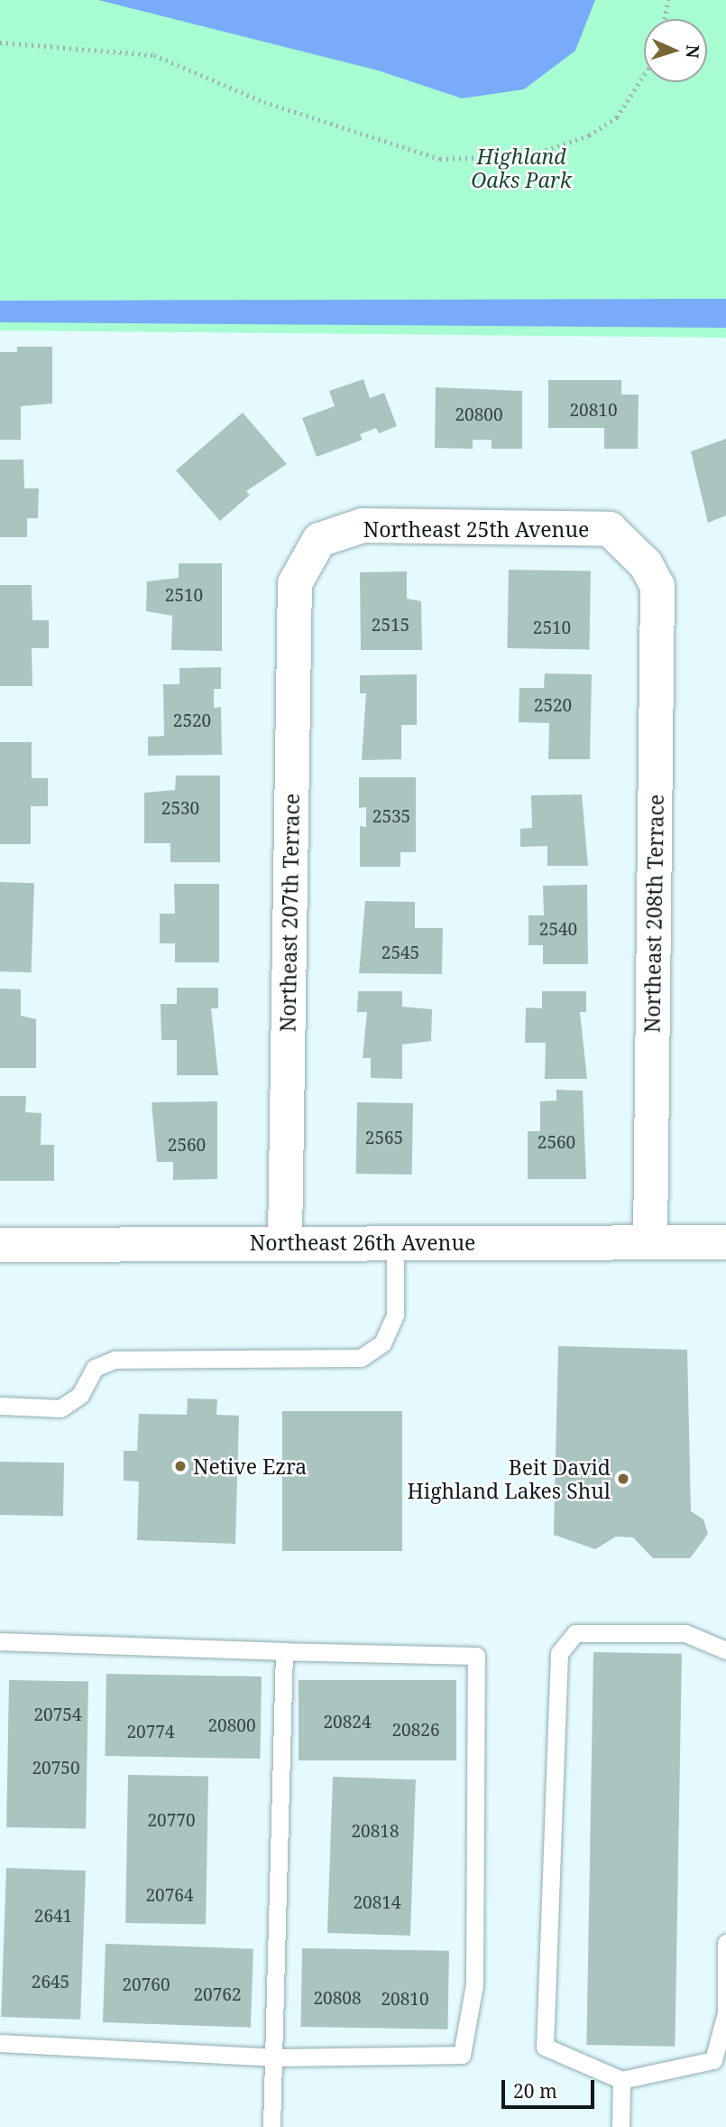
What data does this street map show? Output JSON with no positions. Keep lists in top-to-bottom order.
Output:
{
  "streets": {
    "street": [
      "Northeast 25th Avenue",
      "Northeast 207th Terrace",
      "Northeast 208th Terrace",
      "Northeast 26th Avenue"
    ]
  },
  "crossings": [
    ["Northeast 25th Avenue", "Northeast 207th Terrace"],
    ["Northeast 25th Avenue", "Northeast 208th Terrace"],
    ["Northeast 207th Terrace", "Northeast 26th Avenue"],
    ["Northeast 208th Terrace", "Northeast 26th Avenue"]
  ],
  "parks": ["Highland Oaks Park"],
  "places": ["Netive Ezra", "Beit David Highland Lakes Shul"],
  "house_numbers": [
    "20810",
    "20800",
    "2510",
    "2515",
    "2510",
    "2520",
    "2520",
    "2530",
    "2535",
    "2540",
    "2545",
    "2565",
    "2560",
    "2560",
    "20754",
    "20824",
    "20800",
    "20826",
    "20774",
    "20750",
    "20770",
    "20818",
    "20764",
    "20814",
    "2641",
    "2645",
    "20760",
    "20762",
    "20808",
    "20810"
  ],
  "scale_bar": "20 m",
  "north": "right"
}
